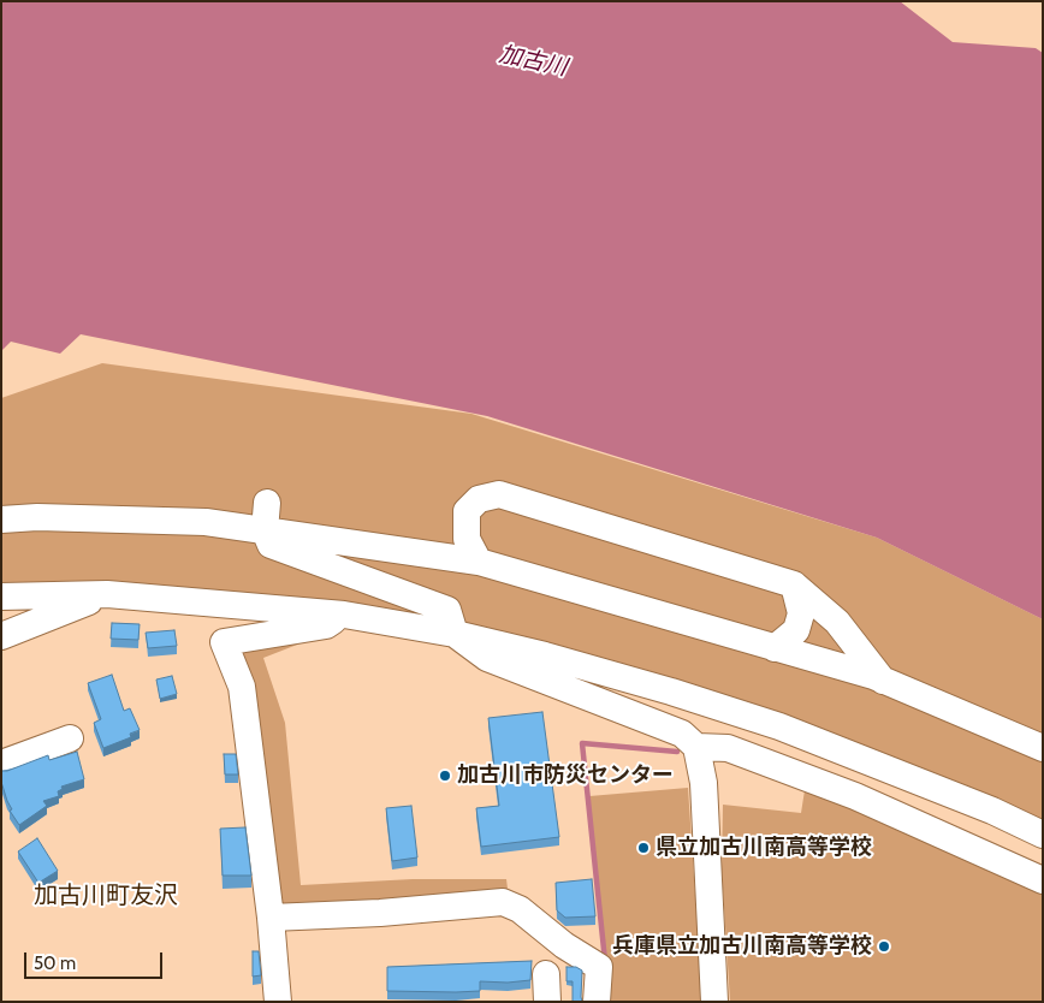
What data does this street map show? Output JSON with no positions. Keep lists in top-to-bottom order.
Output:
{
  "districts": ["加古川町友沢"],
  "water": ["加古川"],
  "places": ["加古川市防災センター", "県立加古川南高等学校", "兵庫県立加古川南高等学校"],
  "scale_bar": "50 m"
}
